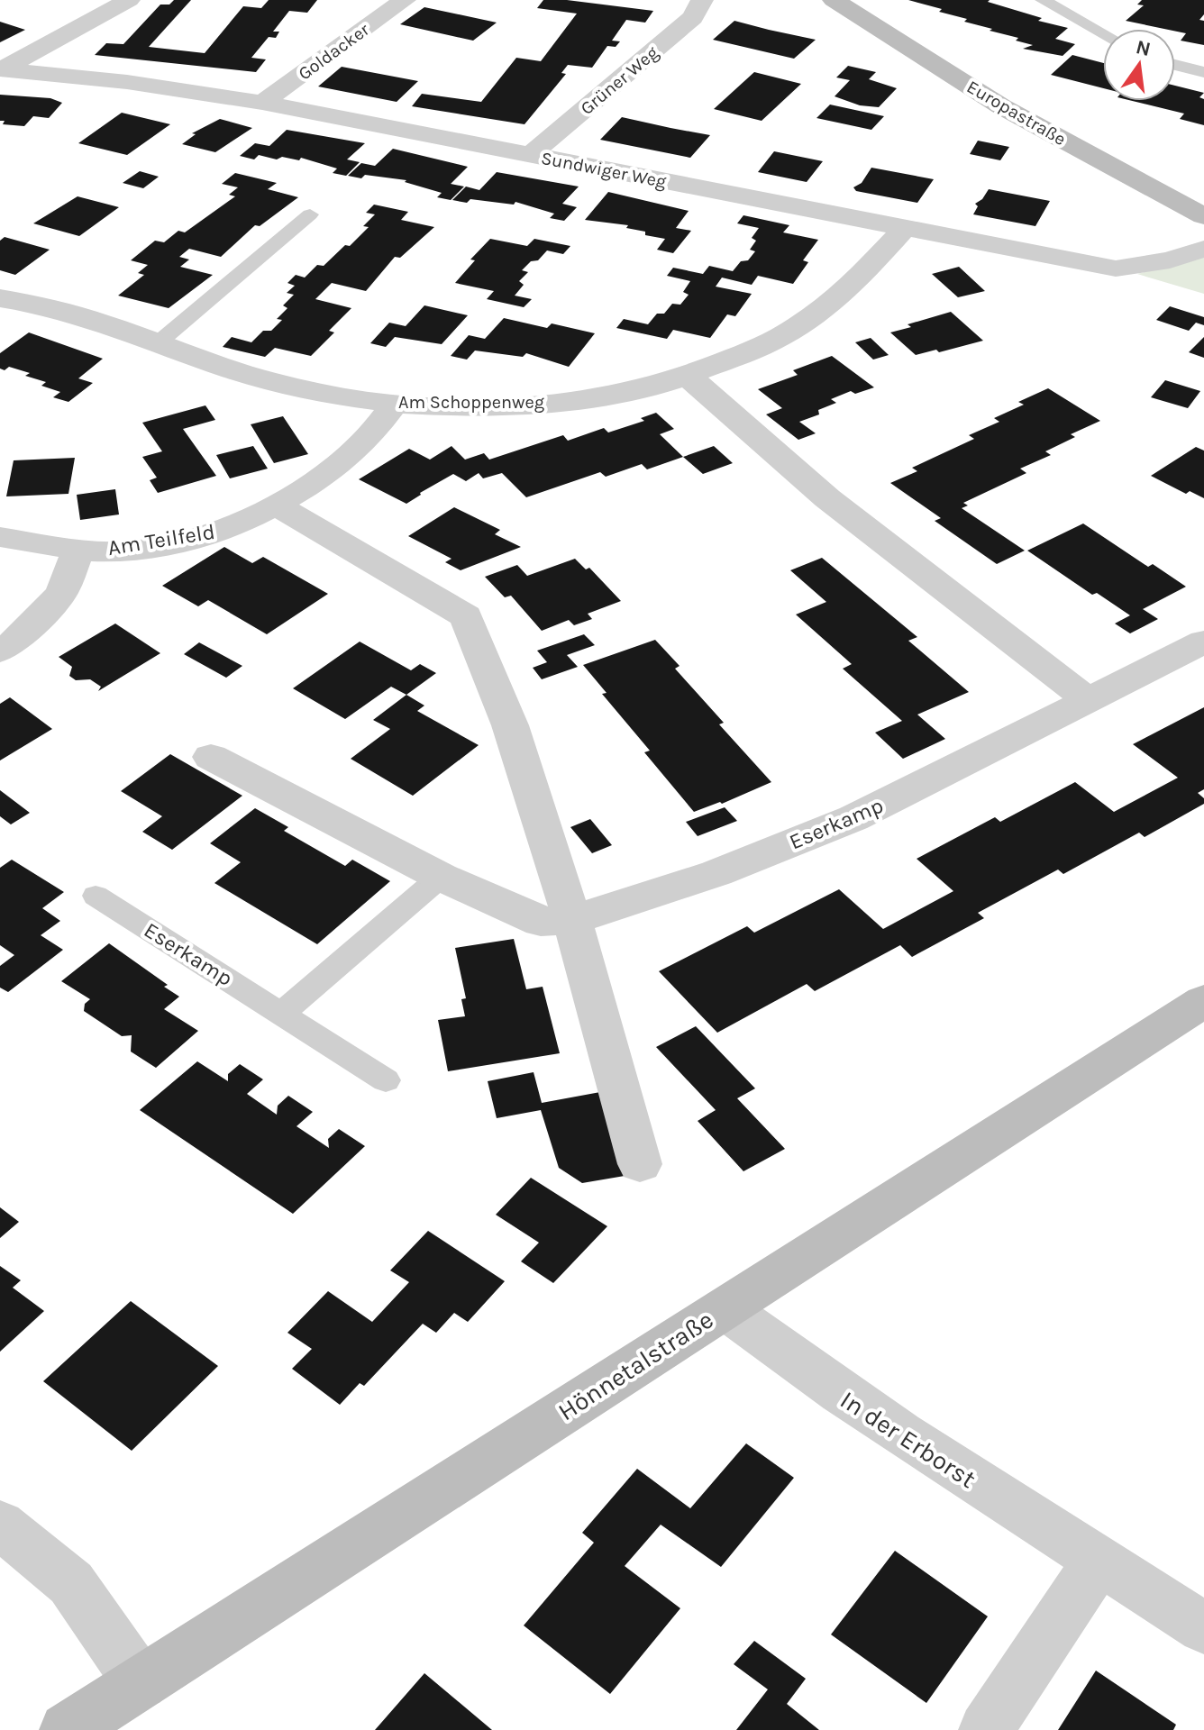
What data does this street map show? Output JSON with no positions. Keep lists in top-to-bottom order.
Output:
{
  "streets": {
    "main road": ["Europastraße", "Hönnetalstraße"],
    "street": [
      "Goldacker",
      "Grüner Weg",
      "Sundwiger Weg",
      "Am Schoppenweg",
      "Am Teilfeld",
      "Eserkamp",
      "In der Erborst"
    ]
  },
  "crossings": [
    ["Goldacker", "Sundwiger Weg"],
    ["Grüner Weg", "Sundwiger Weg"],
    ["Sundwiger Weg", "Am Schoppenweg"],
    ["Am Schoppenweg", "Am Teilfeld"],
    ["Hönnetalstraße", "In der Erborst"]
  ],
  "north": "top"
}
